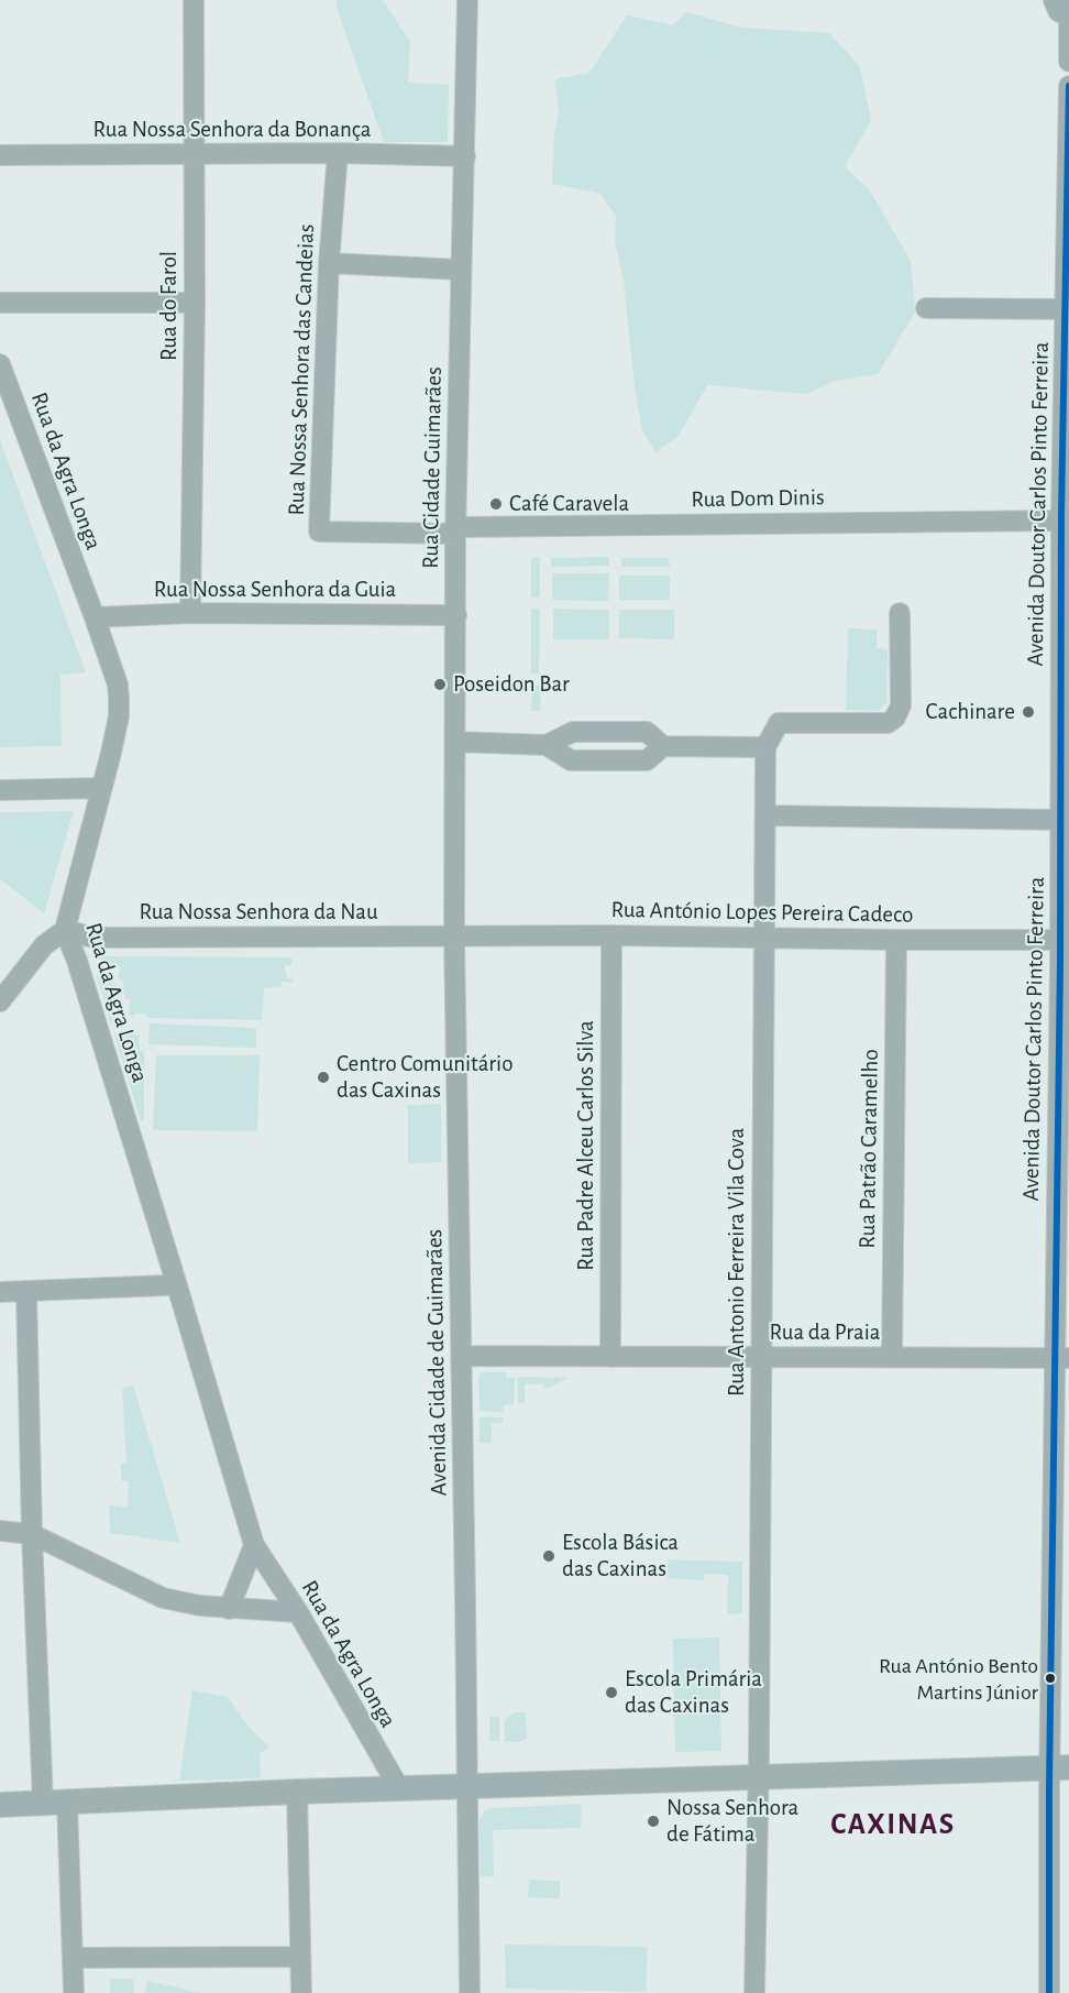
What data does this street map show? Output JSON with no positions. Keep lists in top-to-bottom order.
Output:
{
  "streets": {
    "street": [
      "Rua Nossa Senhora da Bonança",
      "Rua do Farol",
      "Rua Nossa Senhora das Candeias",
      "Rua Cidade Guimarães",
      "Rua da Agra Longa",
      "Rua Dom Dinis",
      "Avenida Doutor Carlos Pinto Ferreira",
      "Rua Nossa Senhora da Guia",
      "Rua Nossa Senhora da Nau",
      "Rua António Lopes Pereira Cadeco",
      "Rua Padre Alceu Carlos Silva",
      "Rua Patrão Caramelho",
      "Rua Antonio Ferreira Vila Cova",
      "Rua da Praia",
      "Avenida Cidade de Guimarães"
    ]
  },
  "crossings": [
    ["Rua Nossa Senhora da Bonança", "Rua do Farol"],
    ["Rua Nossa Senhora da Bonança", "Rua Nossa Senhora das Candeias"],
    ["Rua Nossa Senhora da Bonança", "Rua Cidade Guimarães"],
    ["Rua do Farol", "Rua Nossa Senhora da Guia"],
    ["Rua Nossa Senhora das Candeias", "Rua Cidade Guimarães"],
    ["Rua Nossa Senhora das Candeias", "Rua Dom Dinis"],
    ["Rua Cidade Guimarães", "Rua Dom Dinis"],
    ["Rua Cidade Guimarães", "Rua Nossa Senhora da Guia"],
    ["Rua Cidade Guimarães", "Rua Nossa Senhora da Nau"],
    ["Rua Cidade Guimarães", "Rua António Lopes Pereira Cadeco"],
    ["Rua Cidade Guimarães", "Avenida Cidade de Guimarães"],
    ["Rua da Agra Longa", "Rua Nossa Senhora da Guia"],
    ["Rua da Agra Longa", "Rua Nossa Senhora da Nau"],
    ["Rua Dom Dinis", "Avenida Doutor Carlos Pinto Ferreira"],
    ["Avenida Doutor Carlos Pinto Ferreira", "Rua António Lopes Pereira Cadeco"],
    ["Avenida Doutor Carlos Pinto Ferreira", "Rua da Praia"],
    ["Rua Nossa Senhora da Nau", "Rua António Lopes Pereira Cadeco"],
    ["Rua Nossa Senhora da Nau", "Avenida Cidade de Guimarães"],
    ["Rua António Lopes Pereira Cadeco", "Rua Padre Alceu Carlos Silva"],
    ["Rua António Lopes Pereira Cadeco", "Rua Patrão Caramelho"],
    ["Rua António Lopes Pereira Cadeco", "Rua Antonio Ferreira Vila Cova"],
    ["Rua António Lopes Pereira Cadeco", "Avenida Cidade de Guimarães"],
    ["Rua Padre Alceu Carlos Silva", "Rua da Praia"],
    ["Rua Patrão Caramelho", "Rua da Praia"],
    ["Rua Antonio Ferreira Vila Cova", "Rua da Praia"],
    ["Rua da Praia", "Avenida Cidade de Guimarães"]
  ],
  "districts": ["CAXINAS"],
  "places": [
    "Café Caravela",
    "Poseidon Bar",
    "Cachinare",
    "Centro Comunitário das Caxinas",
    "Escola Básica das Caxinas",
    "Rua António Bento Martins Júnior",
    "Escola Primária das Caxinas",
    "Nossa Senhora de Fátima"
  ]
}
